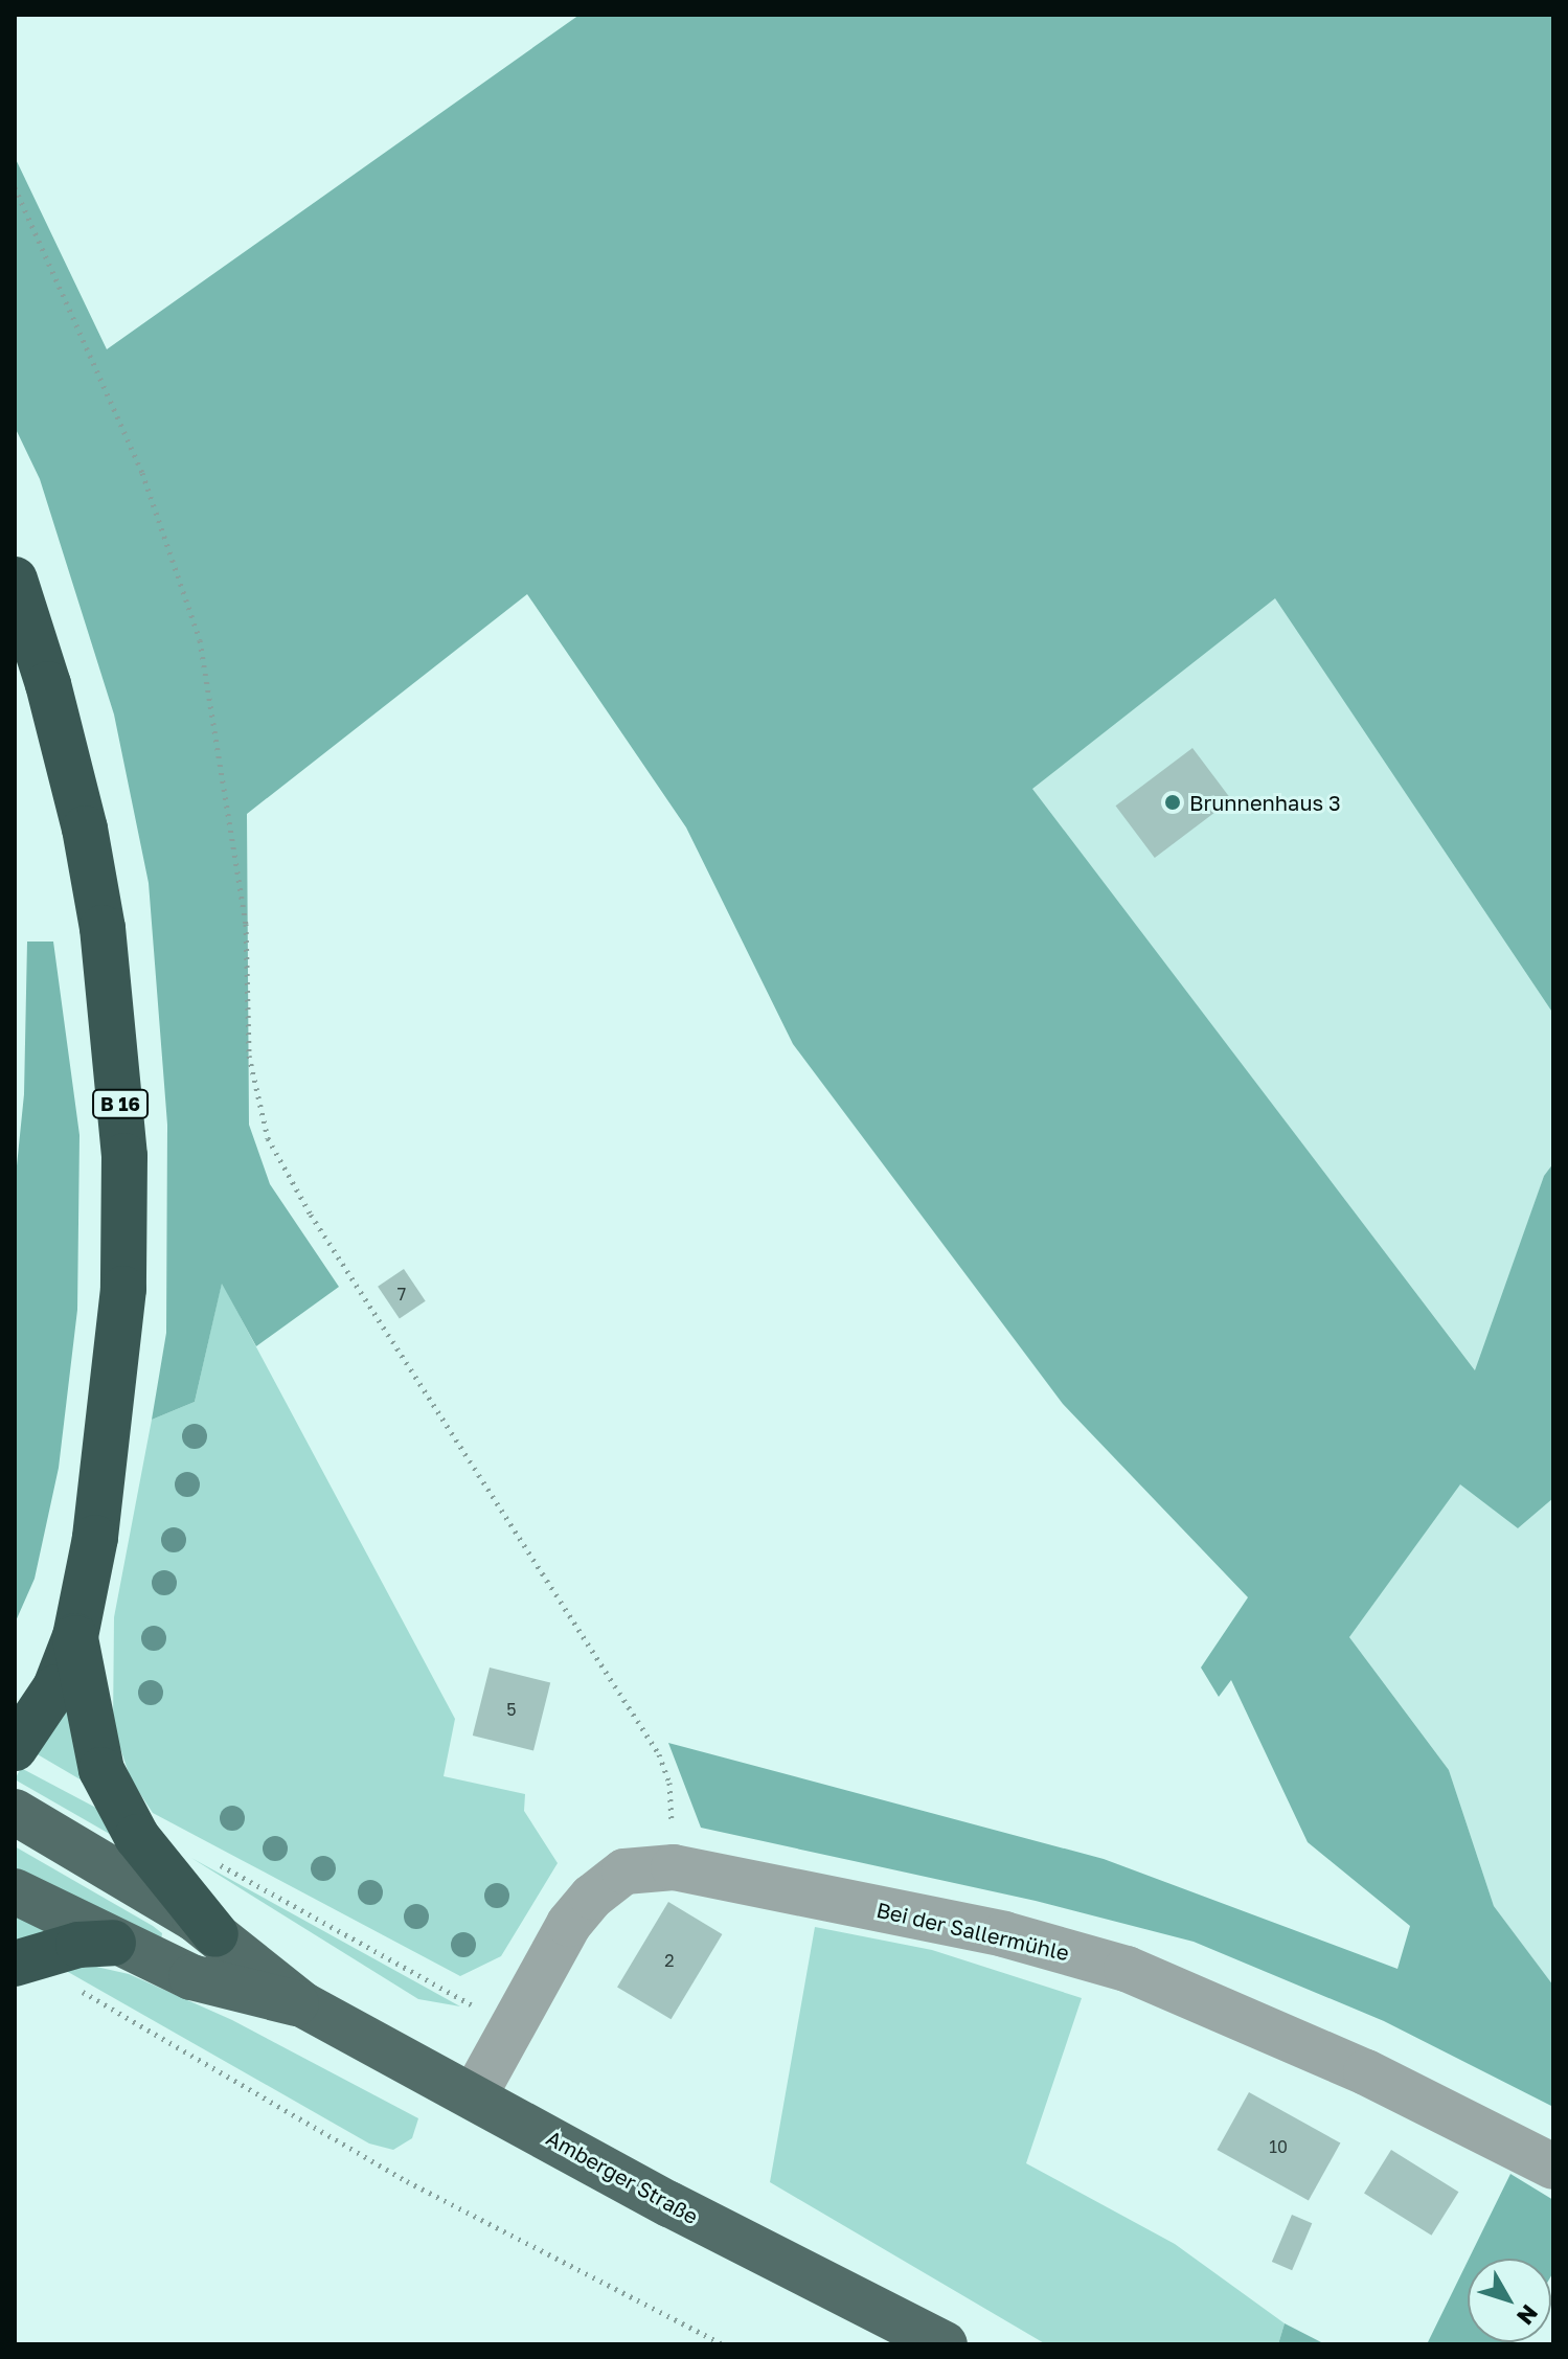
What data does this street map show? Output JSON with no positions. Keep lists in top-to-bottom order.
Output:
{
  "streets": {
    "highway": ["B 16"],
    "main road": ["Amberger Straße"],
    "street": ["Bei der Sallermühle"]
  },
  "crossings": [
    ["Bei der Sallermühle", "Amberger Straße"]
  ],
  "places": ["Brunnenhaus 3"],
  "house_numbers": [
    "7",
    "5",
    "2",
    "10"
  ],
  "north": "bottom right"
}
